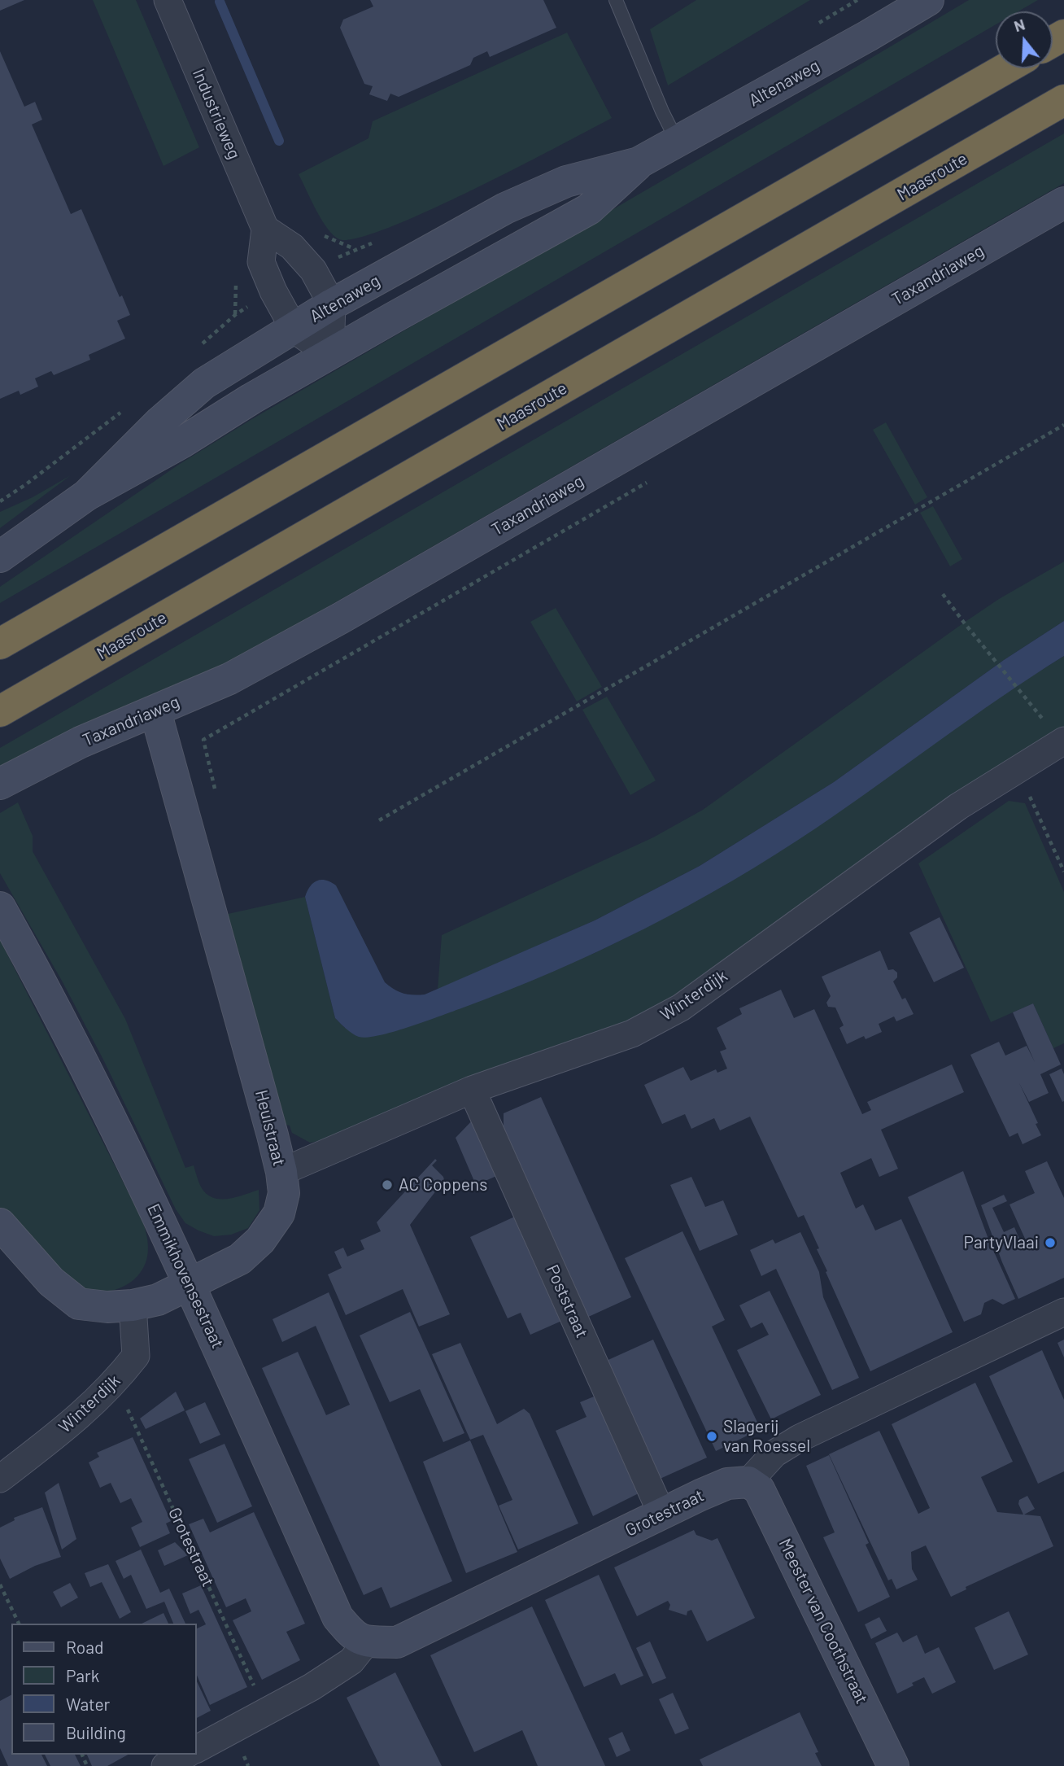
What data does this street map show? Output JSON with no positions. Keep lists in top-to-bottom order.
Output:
{
  "streets": {
    "highway": ["Maasroute"],
    "main road": [
      "Altenaweg",
      "Taxandriaweg",
      "Heulstraat",
      "Emmikhovensestraat",
      "Grotestraat",
      "Meester van Coothstraat"
    ],
    "street": ["Industrieweg", "Winterdijk", "Poststraat"]
  },
  "crossings": [
    ["Taxandriaweg", "Heulstraat"],
    ["Winterdijk", "Heulstraat"],
    ["Winterdijk", "Poststraat"],
    ["Winterdijk", "Grotestraat"],
    ["Heulstraat", "Emmikhovensestraat"],
    ["Emmikhovensestraat", "Grotestraat"],
    ["Poststraat", "Grotestraat"],
    ["Grotestraat", "Meester van Coothstraat"]
  ],
  "places": ["AC Coppens", "PartyVlaai", "Slagerij van Roessel"],
  "legend": [
    "Road",
    "Park",
    "Water",
    "Building"
  ],
  "north": "top"
}
